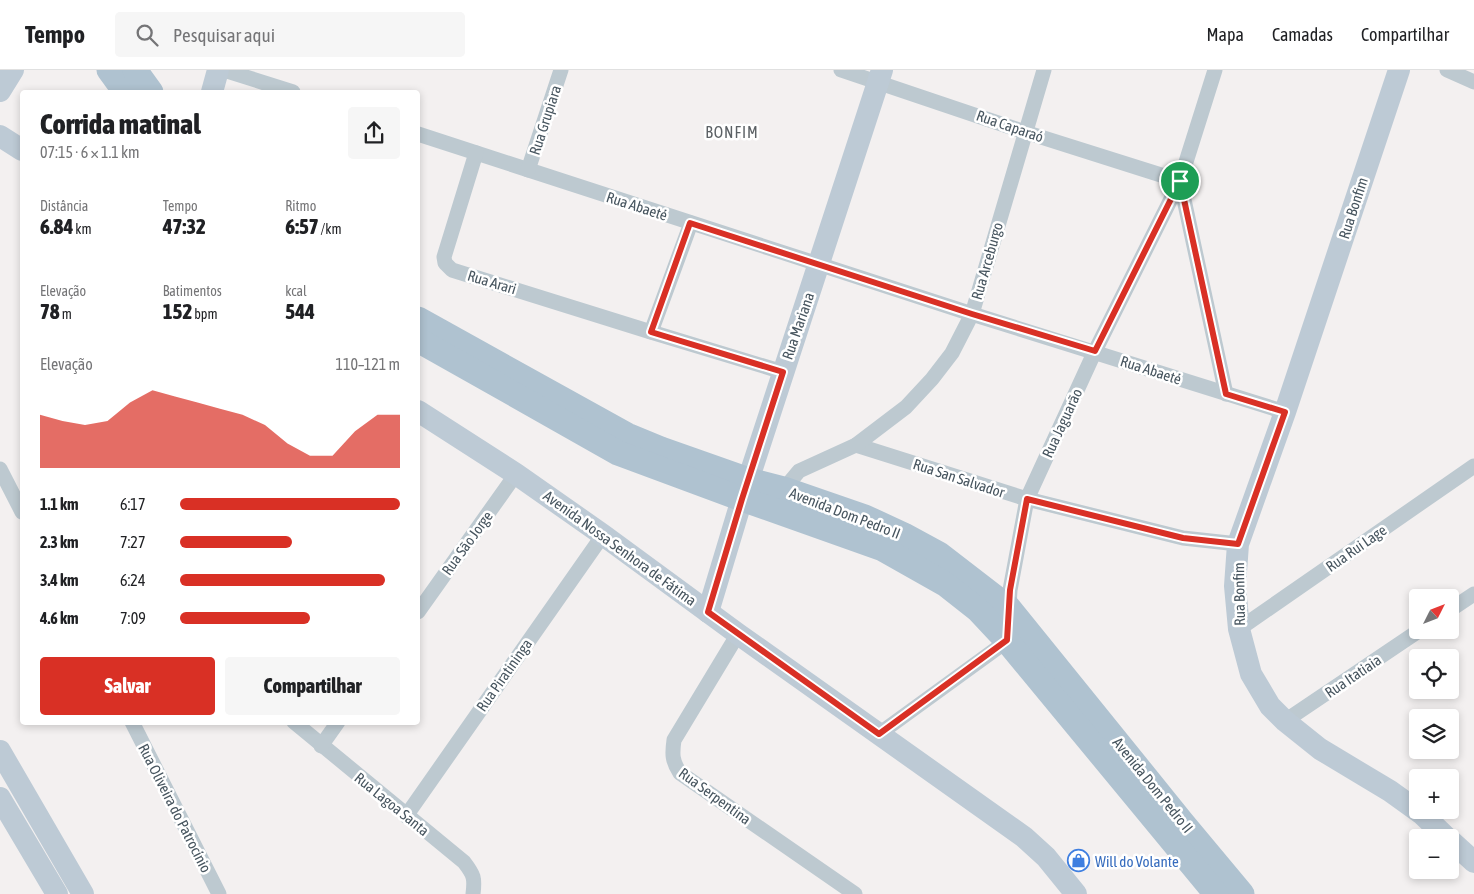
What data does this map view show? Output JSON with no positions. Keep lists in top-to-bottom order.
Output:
{
  "streets": {
    "main road": ["Avenida Dom Pedro II"],
    "street": [
      "Rua Grupiara",
      "Rua Caparaó",
      "Rua Abaeté",
      "Rua Bonfim",
      "Rua Arceburgo",
      "Rua Arari",
      "Rua Mariana",
      "Rua Jaguarão",
      "Rua San Salvador",
      "Rua São Jorge",
      "Avenida Nossa Senhora de Fátima",
      "Rua Rui Lage",
      "Rua Piratininga",
      "Rua Itatiaia",
      "Rua Serpentina",
      "Rua Lagoa Santa",
      "Rua Oliveira do Patrocínio"
    ]
  },
  "crossings": [
    ["Rua Grupiara", "Rua Abaeté"],
    ["Rua Caparaó", "Rua Arceburgo"],
    ["Rua Caparaó", "Rua Mariana"],
    ["Rua Caparaó", "Rua Jaguarão"],
    ["Rua Abaeté", "Rua Bonfim"],
    ["Rua Abaeté", "Rua Arceburgo"],
    ["Rua Abaeté", "Rua Arari"],
    ["Rua Abaeté", "Rua Mariana"],
    ["Rua Abaeté", "Rua Jaguarão"],
    ["Rua Bonfim", "Rua San Salvador"],
    ["Rua Bonfim", "Rua Rui Lage"],
    ["Rua Bonfim", "Rua Itatiaia"],
    ["Rua Arceburgo", "Rua San Salvador"],
    ["Rua Arceburgo", "Avenida Dom Pedro II"],
    ["Rua Arari", "Rua Mariana"],
    ["Rua Mariana", "Avenida Dom Pedro II"],
    ["Rua Mariana", "Avenida Nossa Senhora de Fátima"],
    ["Rua Jaguarão", "Rua San Salvador"],
    ["Rua Jaguarão", "Avenida Dom Pedro II"],
    ["Rua São Jorge", "Avenida Nossa Senhora de Fátima"],
    ["Avenida Nossa Senhora de Fátima", "Rua Piratininga"],
    ["Avenida Nossa Senhora de Fátima", "Rua Serpentina"],
    ["Rua Piratininga", "Rua Lagoa Santa"]
  ],
  "districts": ["BONFIM"],
  "places": {
    "shop": ["Will do Volante"]
  },
  "north": "top right",
  "page": {
    "header": "Tempo",
    "search": "Pesquisar aqui",
    "nav": ["Mapa", "Camadas", "Compartilhar"],
    "heading": ["Corrida matinal", "07:15 · 6 × 1.1 km"],
    "stats": [
      ["Distância", "6.84 km"],
      ["Tempo", "47:32"],
      ["Ritmo", "6:57 /km"],
      ["Elevação", "78 m"],
      ["Batimentos", "152 bpm"],
      ["kcal", "544"]
    ],
    "chart": ["Elevação", "110–121 m"],
    "list": [
      {
        "name": "1.1 km",
        "note": "6:17"
      },
      {
        "name": "2.3 km",
        "note": "7:27"
      },
      {
        "name": "3.4 km",
        "note": "6:24"
      },
      {
        "name": "4.6 km",
        "note": "7:09"
      }
    ],
    "map_buttons": ["+", "−"],
    "buttons": ["Salvar", "Compartilhar"]
  }
}
